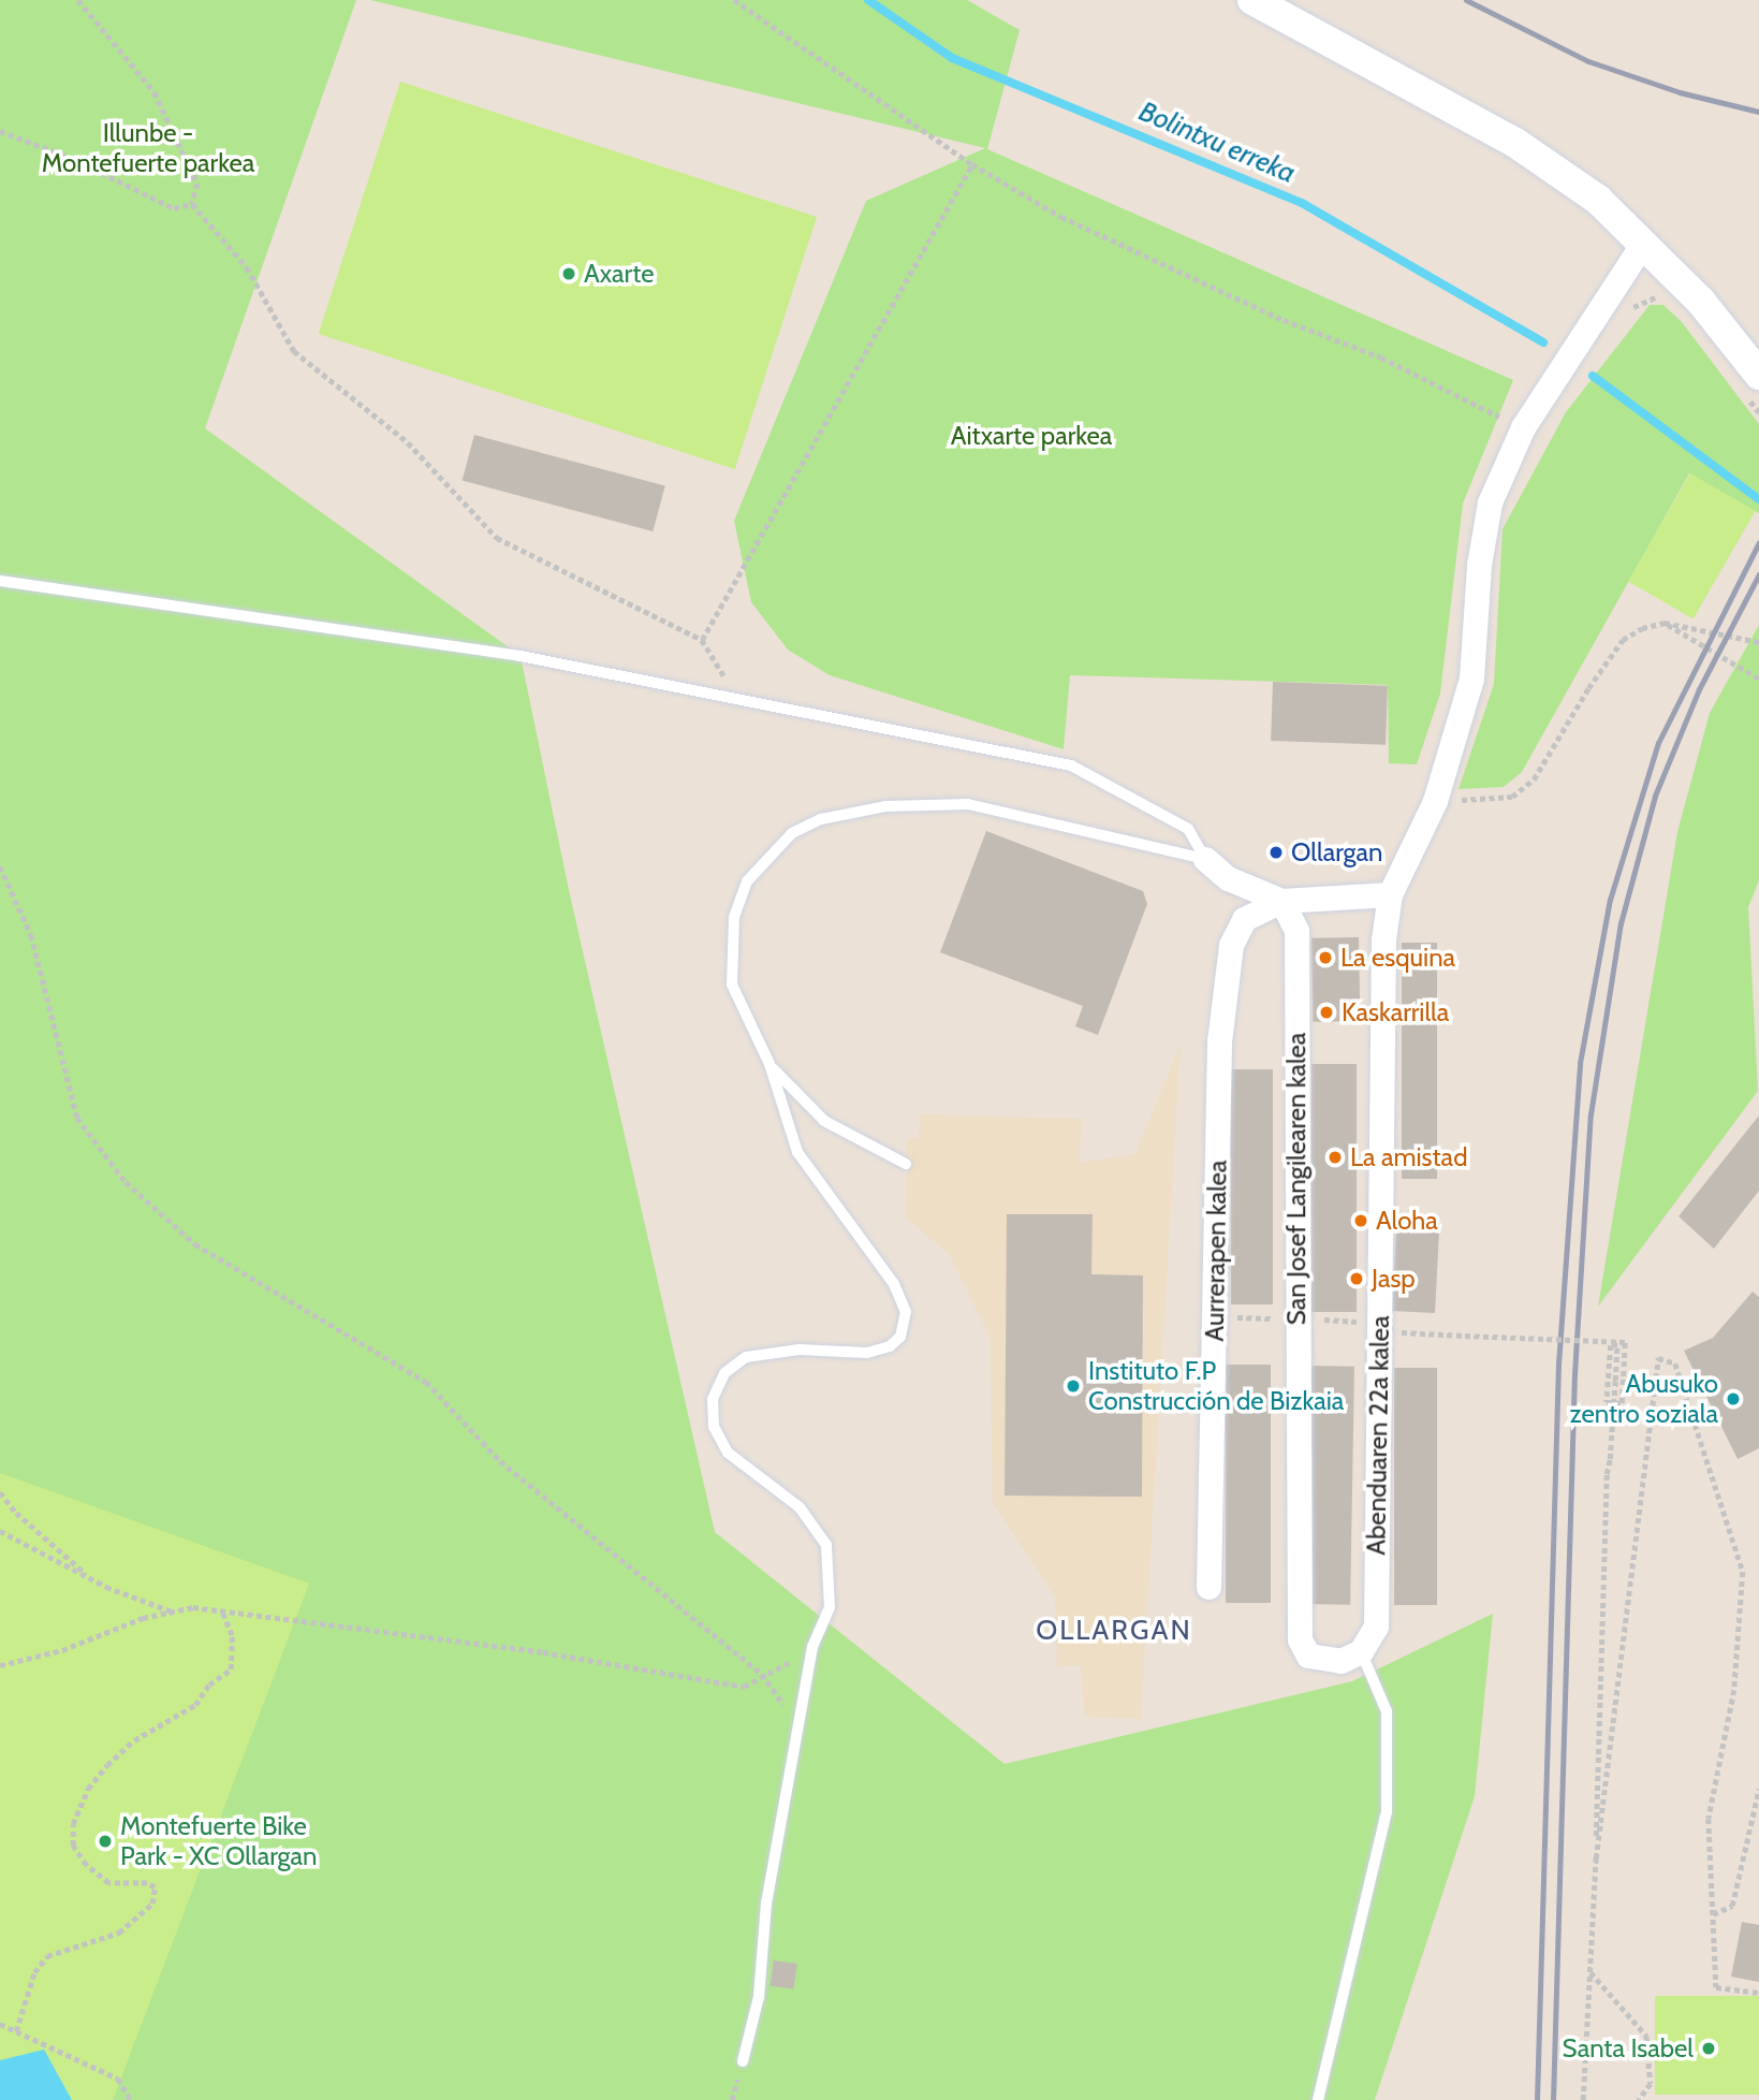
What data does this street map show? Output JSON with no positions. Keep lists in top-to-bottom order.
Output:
{
  "streets": {
    "street": ["San Josef Langilearen kalea", "Aurrerapen kalea", "Abenduaren 22a kalea"]
  },
  "crossings": [
    ["San Josef Langilearen kalea", "Aurrerapen kalea"],
    ["San Josef Langilearen kalea", "Abenduaren 22a kalea"]
  ],
  "districts": ["OLLARGAN"],
  "water": ["Bolintxu erreka"],
  "parks": ["Illunbe - Montefuerte parkea", "Aitxarte parkea"],
  "places": [
    "Axarte",
    "Ollargan",
    "La esquina",
    "Kaskarrilla",
    "La amistad",
    "Aloha",
    "Jasp",
    "Instituto F.P Construcción de Bizkaia",
    "Abusuko zentro soziala",
    "Montefuerte Bike Park - XC Ollargan",
    "Santa Isabel"
  ]
}
